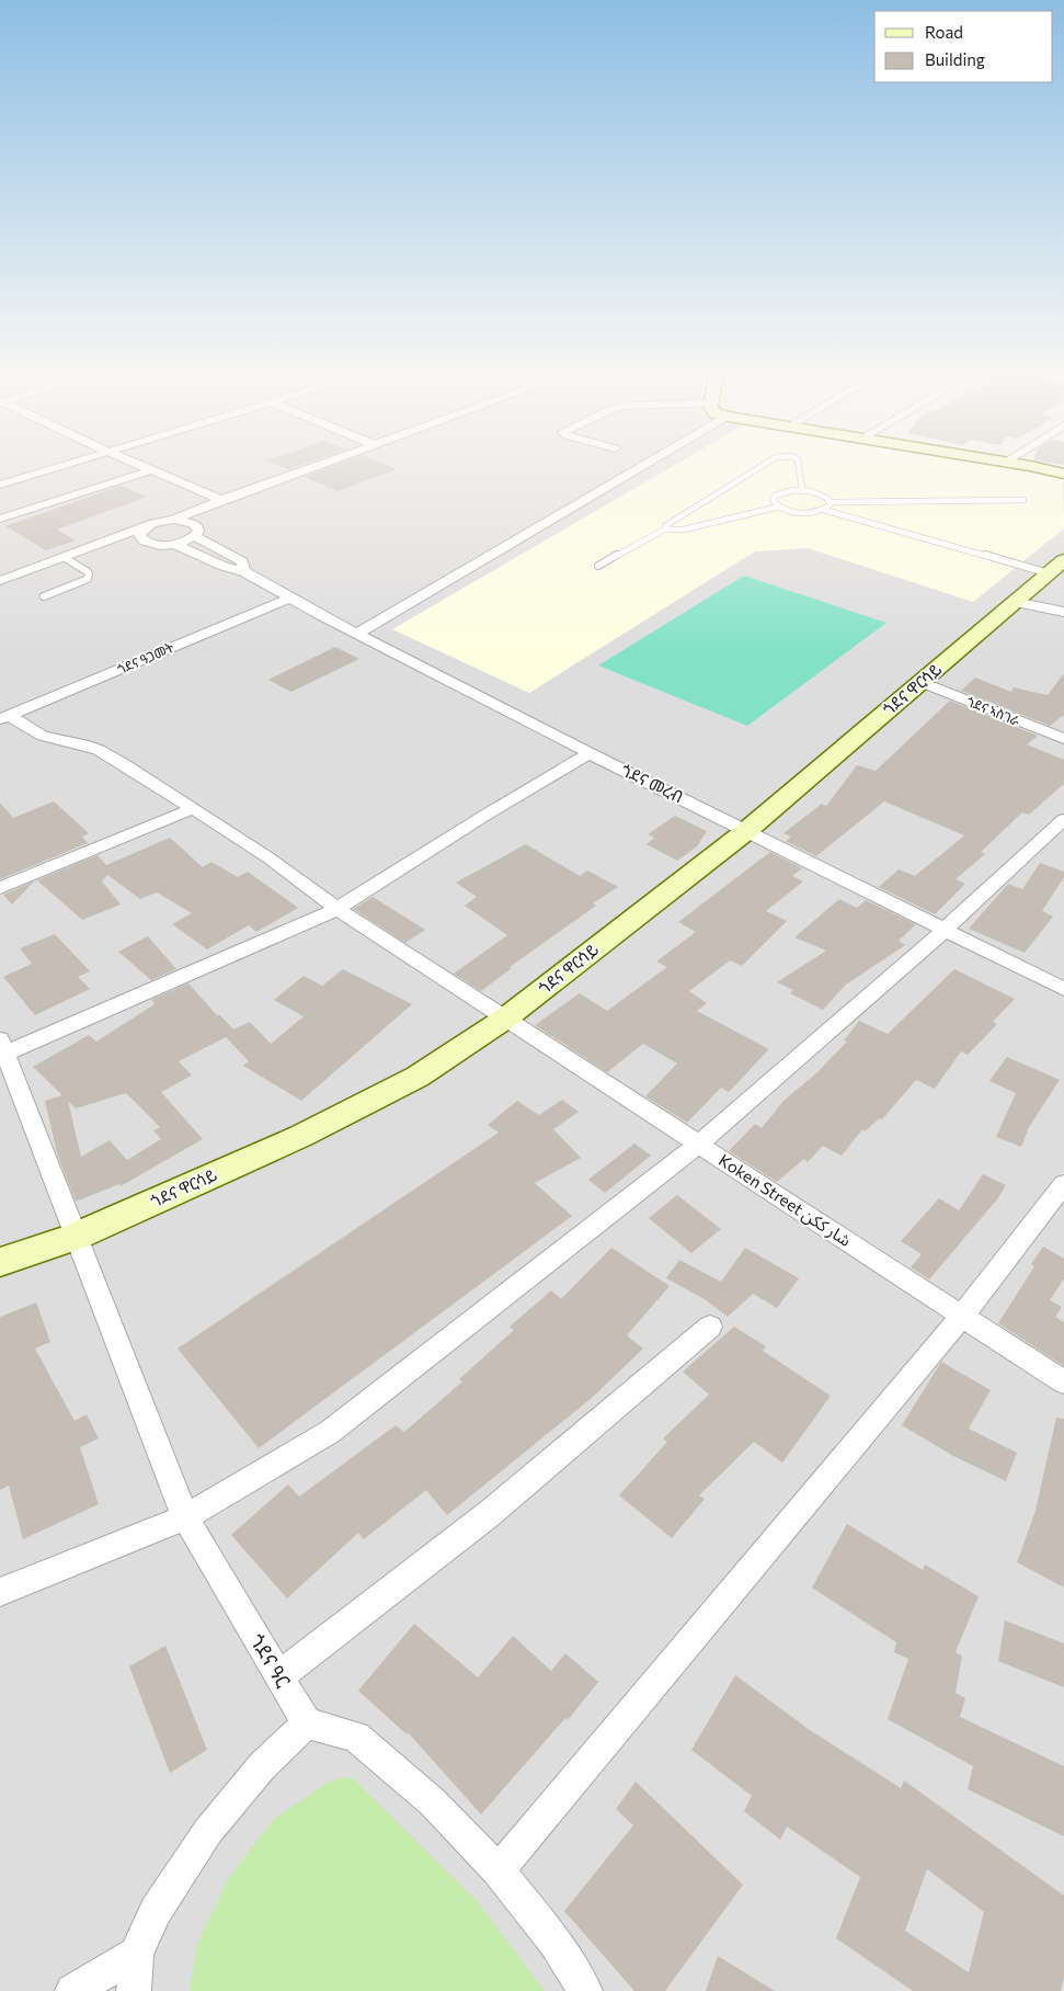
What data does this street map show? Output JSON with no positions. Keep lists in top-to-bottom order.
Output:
{
  "streets": {
    "main road": ["ጎደና ዋርሳይ"],
    "street": [
      "ጎደና ዓጋመት",
      "ጎደና ኣስገራ",
      "ጎደና መረብ",
      "Koken Street شار ككن",
      "ጎደና ዓር"
    ]
  },
  "crossings": [
    ["ጎደና ዓጋመት", "ጎደና መረብ"],
    ["ጎደና ዓጋመት", "Koken Street شار ككن"],
    ["ጎደና ዋርሳይ", "ጎደና ኣስገራ"],
    ["ጎደና ዋርሳይ", "ጎደና መረብ"],
    ["ጎደና ዋርሳይ", "Koken Street شار ككن"],
    ["ጎደና ዋርሳይ", "ጎደና ዓር"]
  ],
  "legend": ["Road", "Building"]
}
